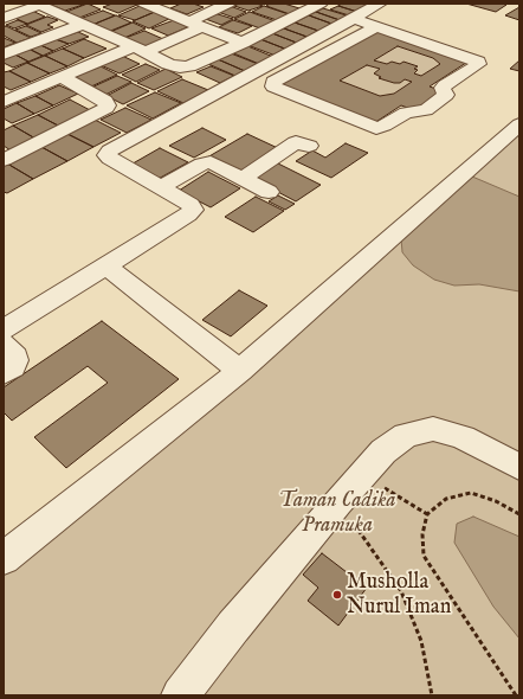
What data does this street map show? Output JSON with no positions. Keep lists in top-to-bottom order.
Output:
{
  "parks": ["Taman Cadika Pramuka"],
  "places": ["Musholla Nurul Iman"]
}
